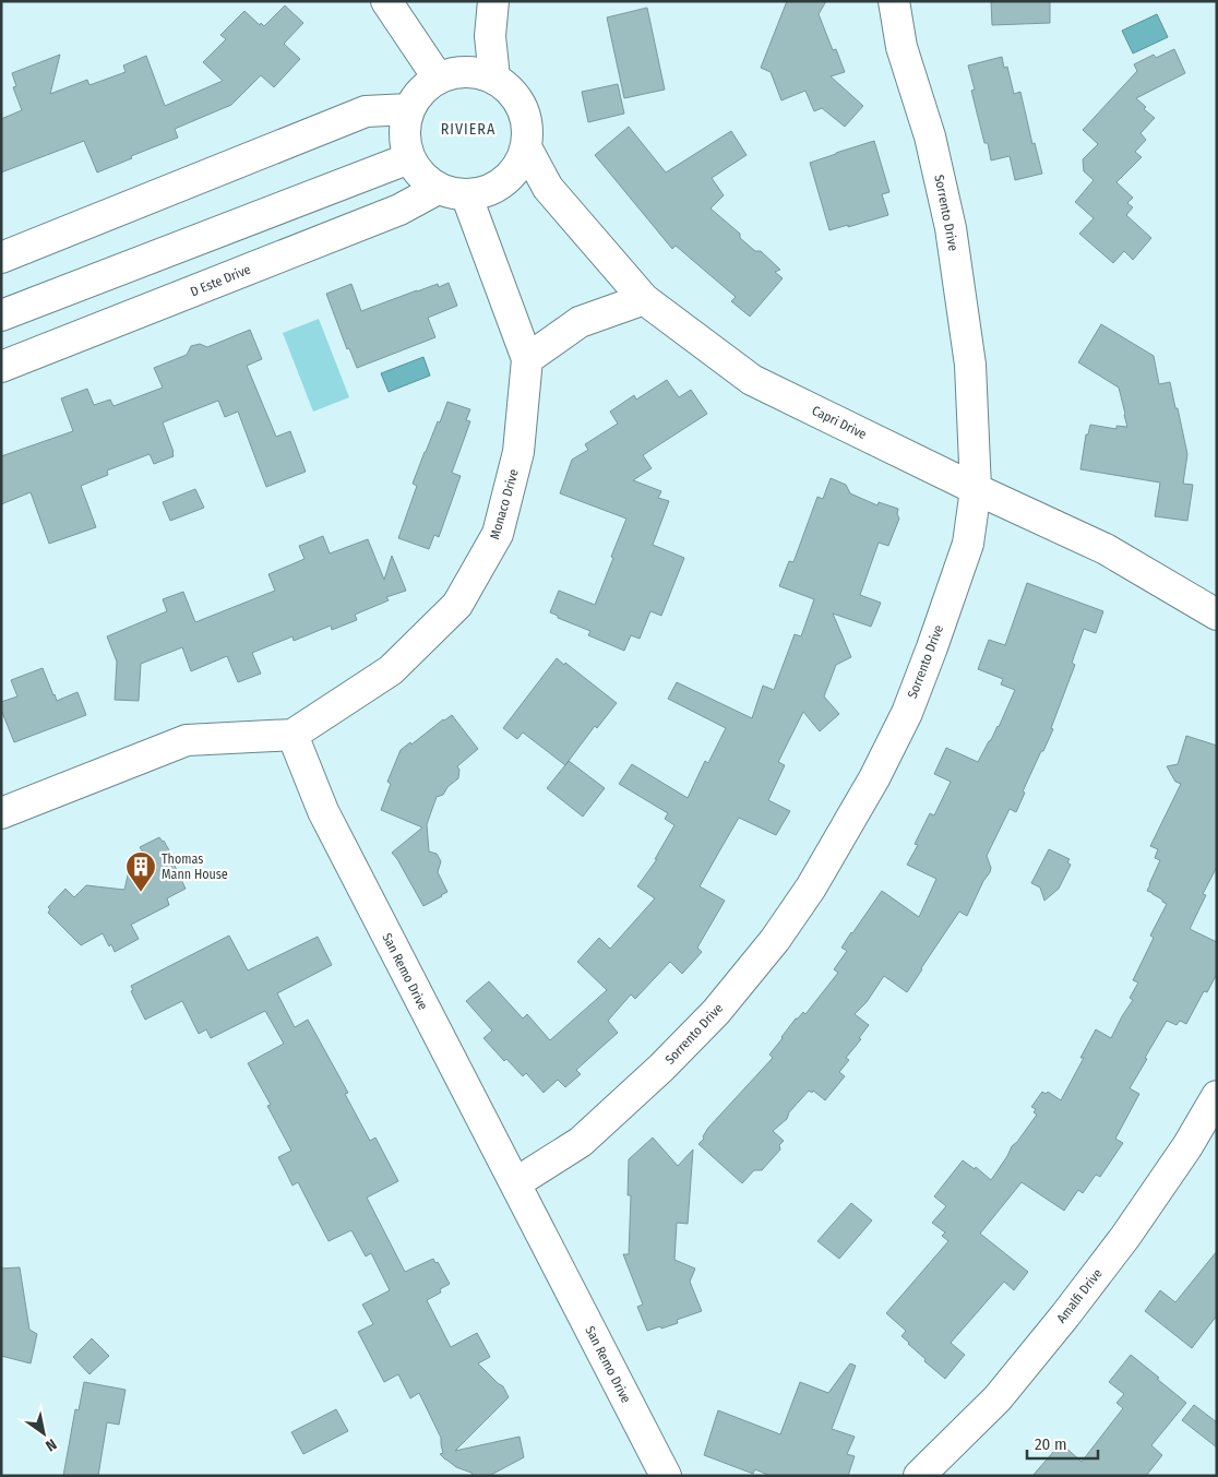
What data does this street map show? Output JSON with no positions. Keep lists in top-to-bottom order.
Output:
{
  "streets": {
    "street": [
      "Sorrento Drive",
      "D Este Drive",
      "Capri Drive",
      "Monaco Drive",
      "San Remo Drive",
      "Amalfi Drive"
    ]
  },
  "crossings": [
    ["Sorrento Drive", "Capri Drive"],
    ["Sorrento Drive", "San Remo Drive"],
    ["D Este Drive", "Capri Drive"],
    ["D Este Drive", "Monaco Drive"],
    ["Capri Drive", "Monaco Drive"],
    ["Monaco Drive", "San Remo Drive"]
  ],
  "districts": ["RIVIERA"],
  "places": {
    "building": ["Thomas Mann House"]
  },
  "scale_bar": "20 m",
  "north": "bottom right"
}
